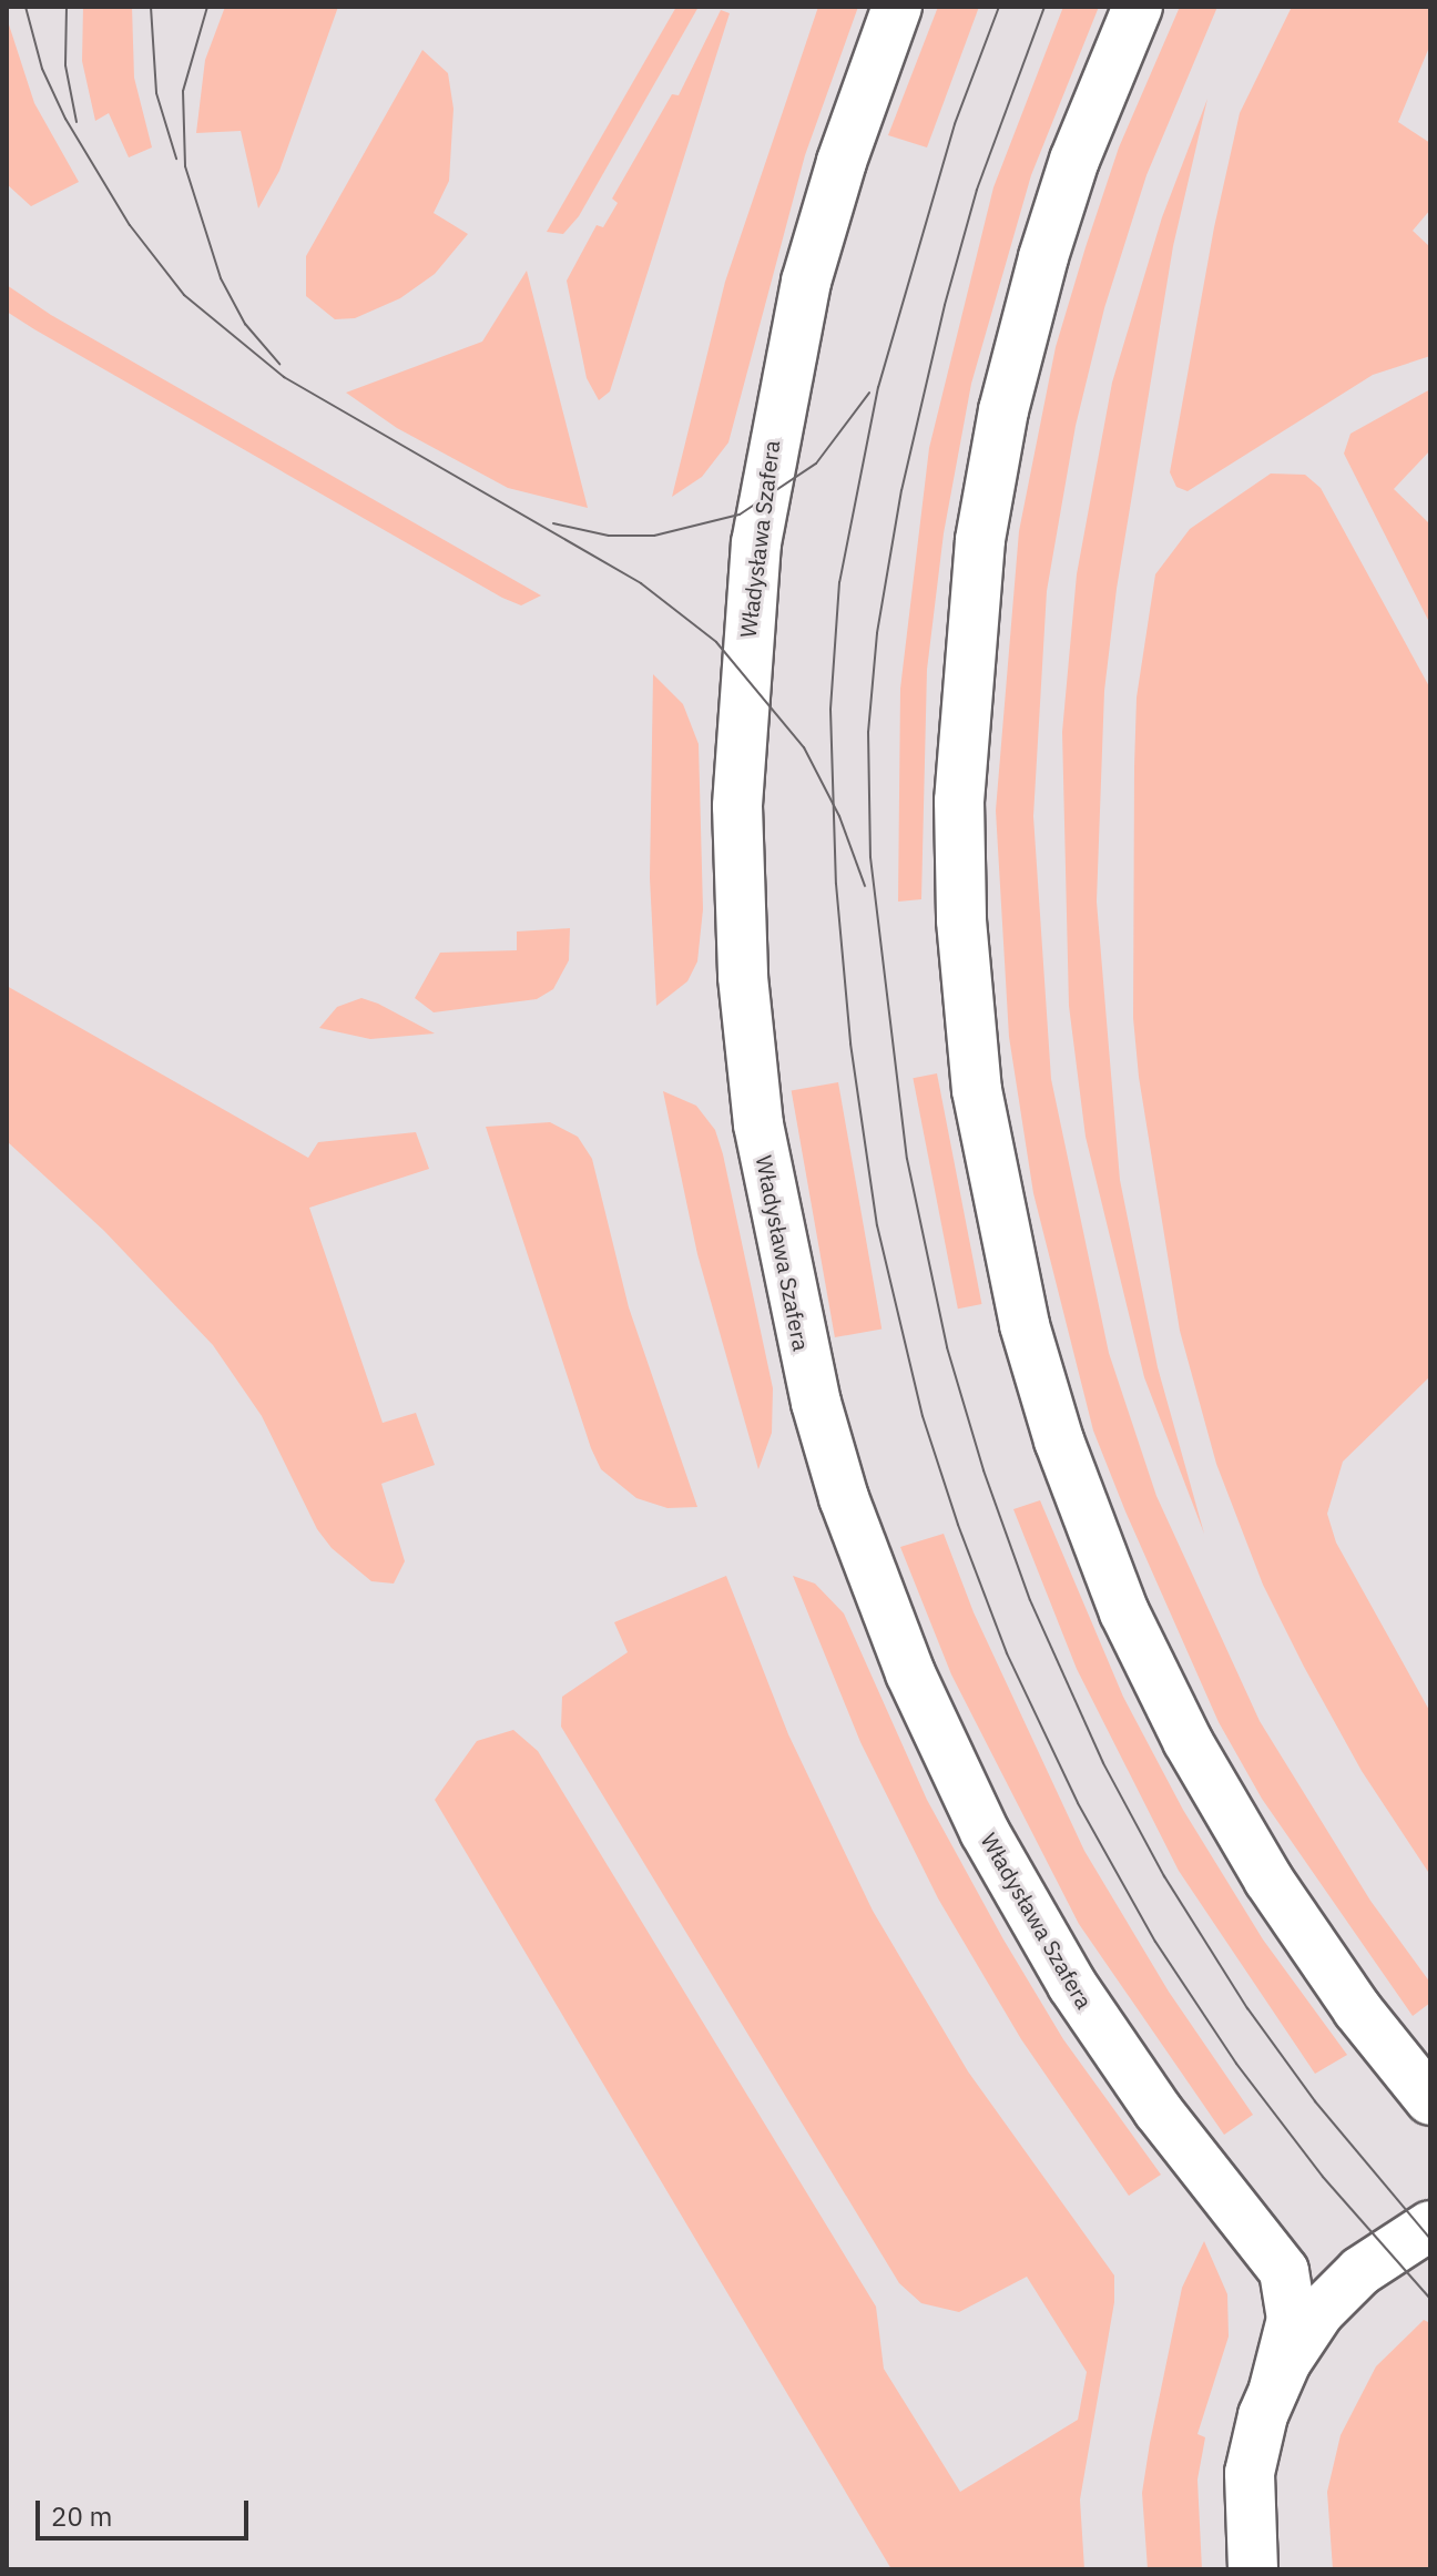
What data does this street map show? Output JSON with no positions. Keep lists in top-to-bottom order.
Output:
{
  "streets": {
    "main road": ["Władysława Szafera"]
  },
  "scale_bar": "20 m"
}
